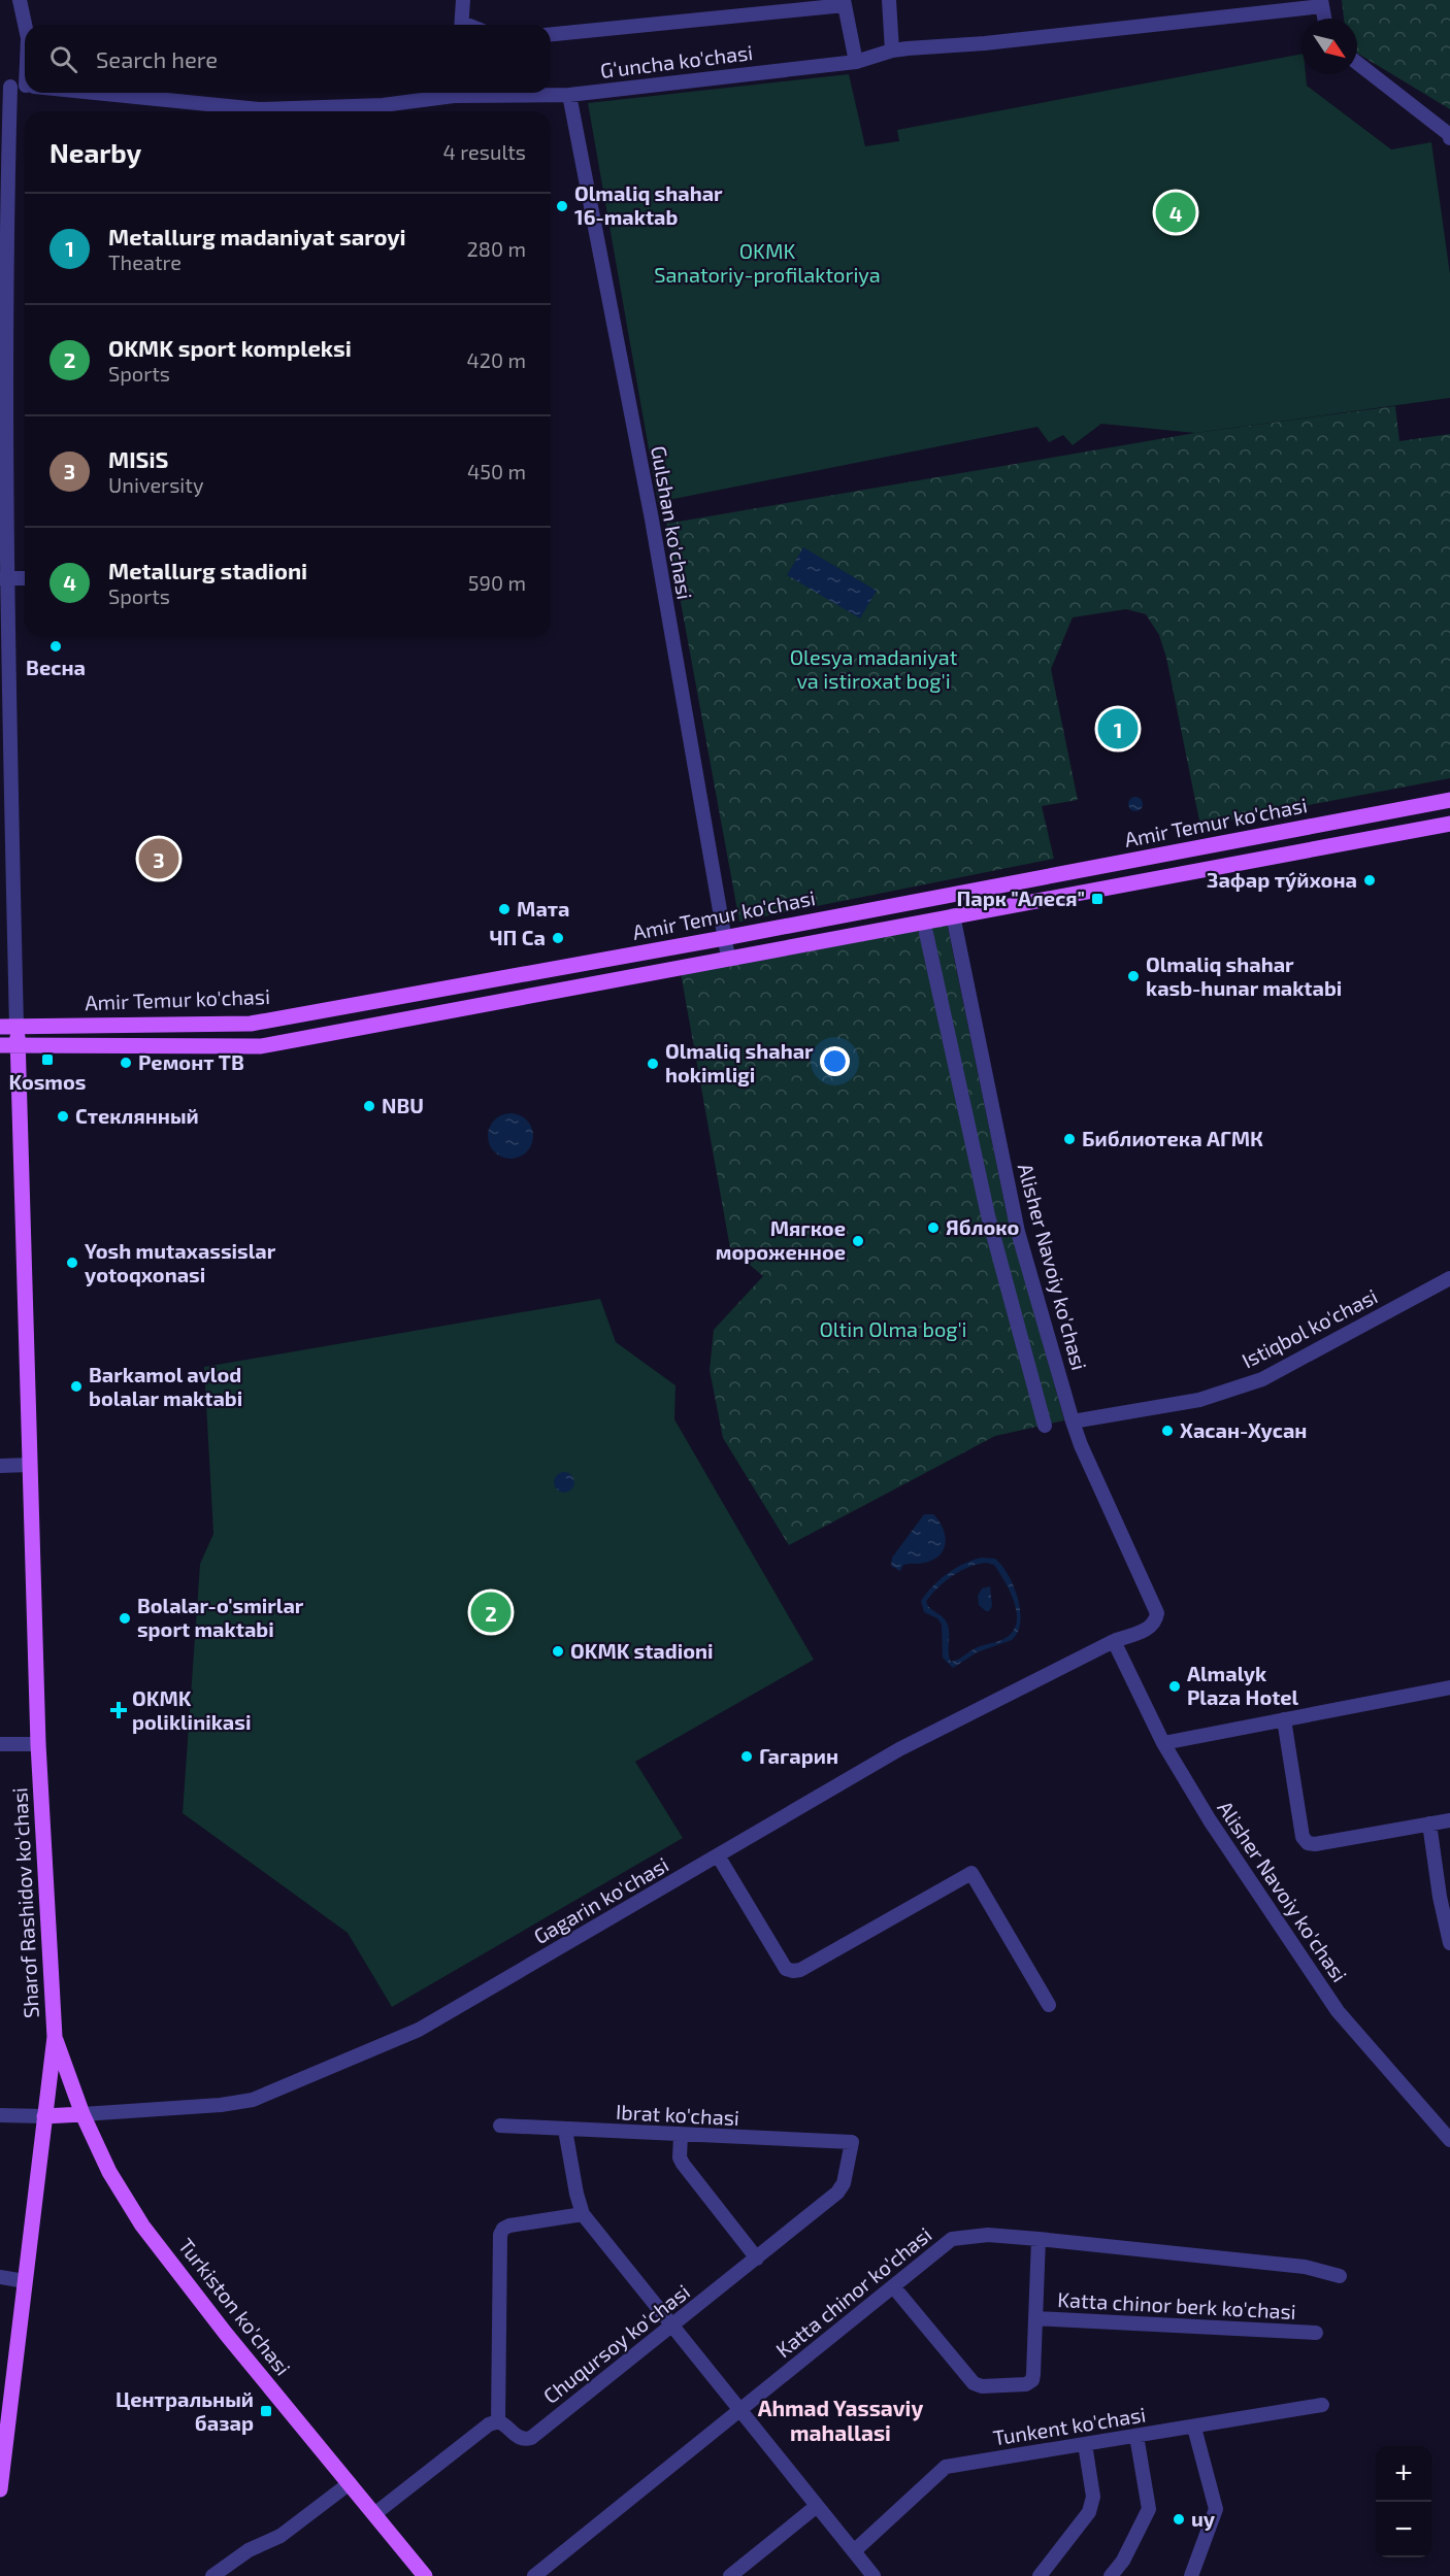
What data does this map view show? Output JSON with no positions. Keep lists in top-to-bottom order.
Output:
{
  "streets": {
    "main road": ["Amir Temur ko'chasi", "Sharof Rashidov ko'chasi", "Turkiston ko'chasi"],
    "street": [
      "G‘uncha ko'chasi",
      "Gulshan ko'chasi",
      "Alisher Navoiy ko'chasi",
      "Istiqbol ko'chasi",
      "Gagarin ko'chasi",
      "Ibrat ko'chasi",
      "Katta chinor ko'chasi",
      "Katta chinor berk ko'chasi",
      "Chuqursoy ko'chasi",
      "Tunkent ko'chasi"
    ]
  },
  "crossings": [
    ["G‘uncha ko'chasi", "Gulshan ko'chasi"],
    ["G‘uncha ko'chasi", "Sharof Rashidov ko'chasi"],
    ["Gulshan ko'chasi", "Amir Temur ko'chasi"],
    ["Amir Temur ko'chasi", "Alisher Navoiy ko'chasi"],
    ["Amir Temur ko'chasi", "Sharof Rashidov ko'chasi"],
    ["Alisher Navoiy ko'chasi", "Istiqbol ko'chasi"],
    ["Alisher Navoiy ko'chasi", "Gagarin ko'chasi"],
    ["Gagarin ko'chasi", "Turkiston ko'chasi"],
    ["Sharof Rashidov ko'chasi", "Turkiston ko'chasi"],
    ["Ibrat ko'chasi", "Chuqursoy ko'chasi"],
    ["Katta chinor ko'chasi", "Katta chinor berk ko'chasi"]
  ],
  "districts": ["Ahmad Yassaviy mahallasi"],
  "parks": ["OKMK Sanatoriy-profilaktoriya", "Olesya madaniyat va istiroxat bog'i", "Oltin Olma bog'i"],
  "places": {
    "other": [
      "Olmaliq shahar 16-maktab",
      "Весна",
      "Зафар тýйхона",
      "Мата",
      "ЧП Са",
      "Olmaliq shahar kasb-hunar maktabi",
      "Ремонт ТВ",
      "Olmaliq shahar hokimligi",
      "NBU",
      "Стеклянный",
      "Библиотека АГМК",
      "Яблоко",
      "Мягкое мороженное",
      "Yosh mutaxassislar yotoqxonasi",
      "Barkamol avlod bolalar maktabi",
      "Хасан-Хусан",
      "Bolalar-o'smirlar sport maktabi",
      "OKMK stadioni",
      "Almalyk Plaza Hotel",
      "Гагарин",
      "uy"
    ],
    "transit": ["Парк \"Алеся\"", "Kosmos", "Центральный базар"],
    "health": ["OKMK poliklinikasi"]
  },
  "north": "bottom right",
  "page": {
    "search": "Search here",
    "heading": ["Nearby", "4 results"],
    "pins": [
      "4",
      "1",
      "3",
      "2"
    ],
    "list": [
      {
        "mark": "1",
        "name": "Metallurg madaniyat saroyi",
        "note": "Theatre",
        "value": "280 m"
      },
      {
        "mark": "2",
        "name": "OKMK sport kompleksi",
        "note": "Sports",
        "value": "420 m"
      },
      {
        "mark": "3",
        "name": "MISiS",
        "note": "University",
        "value": "450 m"
      },
      {
        "mark": "4",
        "name": "Metallurg stadioni",
        "note": "Sports",
        "value": "590 m"
      }
    ],
    "map_buttons": ["+", "−"]
  }
}
